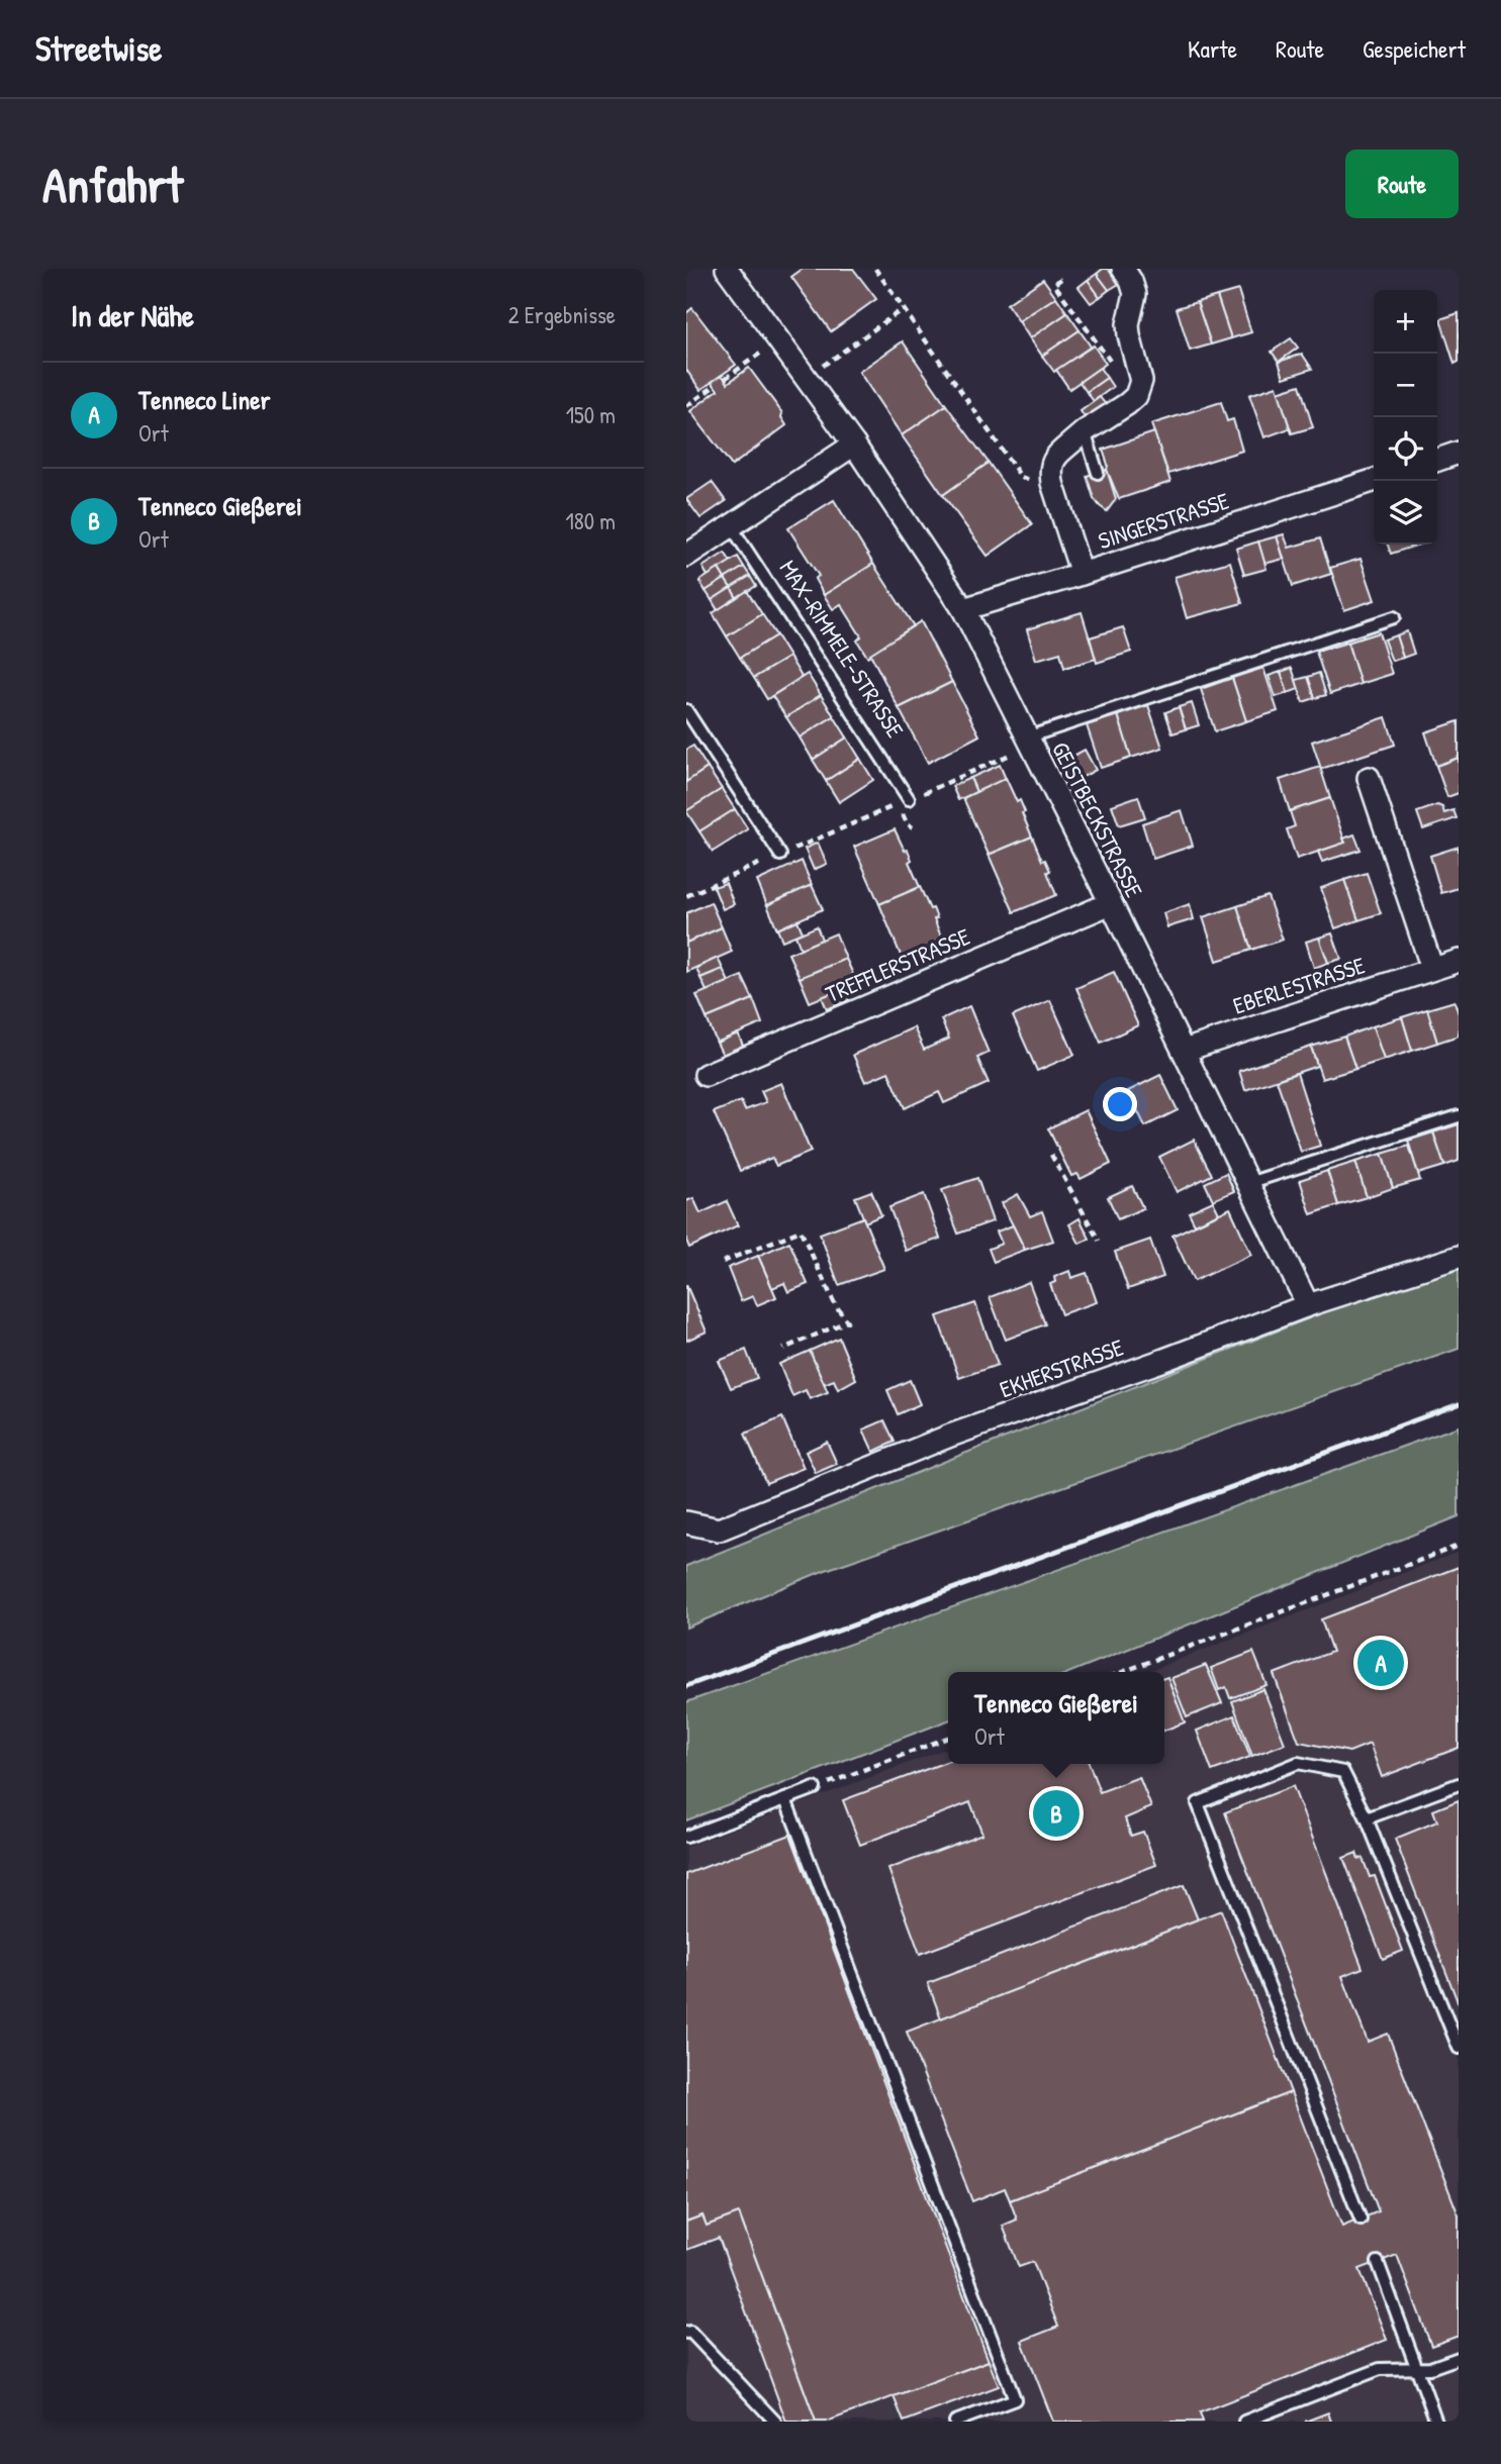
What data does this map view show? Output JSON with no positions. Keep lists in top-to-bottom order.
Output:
{
  "streets": {
    "street": [
      "SINGERSTRASSE",
      "GEISTBECKSTRASSE",
      "TREFFLERSTRASSE",
      "EBERLESTRASSE",
      "EKHERSTRASSE"
    ],
    "lane": ["MAX-RIMMELE-STRASSE"]
  },
  "crossings": [
    ["SINGERSTRASSE", "GEISTBECKSTRASSE"],
    ["GEISTBECKSTRASSE", "TREFFLERSTRASSE"],
    ["GEISTBECKSTRASSE", "EBERLESTRASSE"],
    ["GEISTBECKSTRASSE", "EKHERSTRASSE"]
  ],
  "page": {
    "header": "Streetwise",
    "nav": ["Karte", "Route", "Gespeichert"],
    "buttons": "Route",
    "title": "Anfahrt",
    "heading": ["In der Nähe", "2 Ergebnisse"],
    "map_buttons": ["+", "−"],
    "list": [
      {
        "mark": "A",
        "name": "Tenneco Liner",
        "note": "Ort",
        "value": "150 m"
      },
      {
        "mark": "B",
        "name": "Tenneco Gießerei",
        "note": "Ort",
        "value": "180 m"
      }
    ],
    "pins": ["A", "B"],
    "popup": ["Tenneco Gießerei", "Ort"]
  }
}
